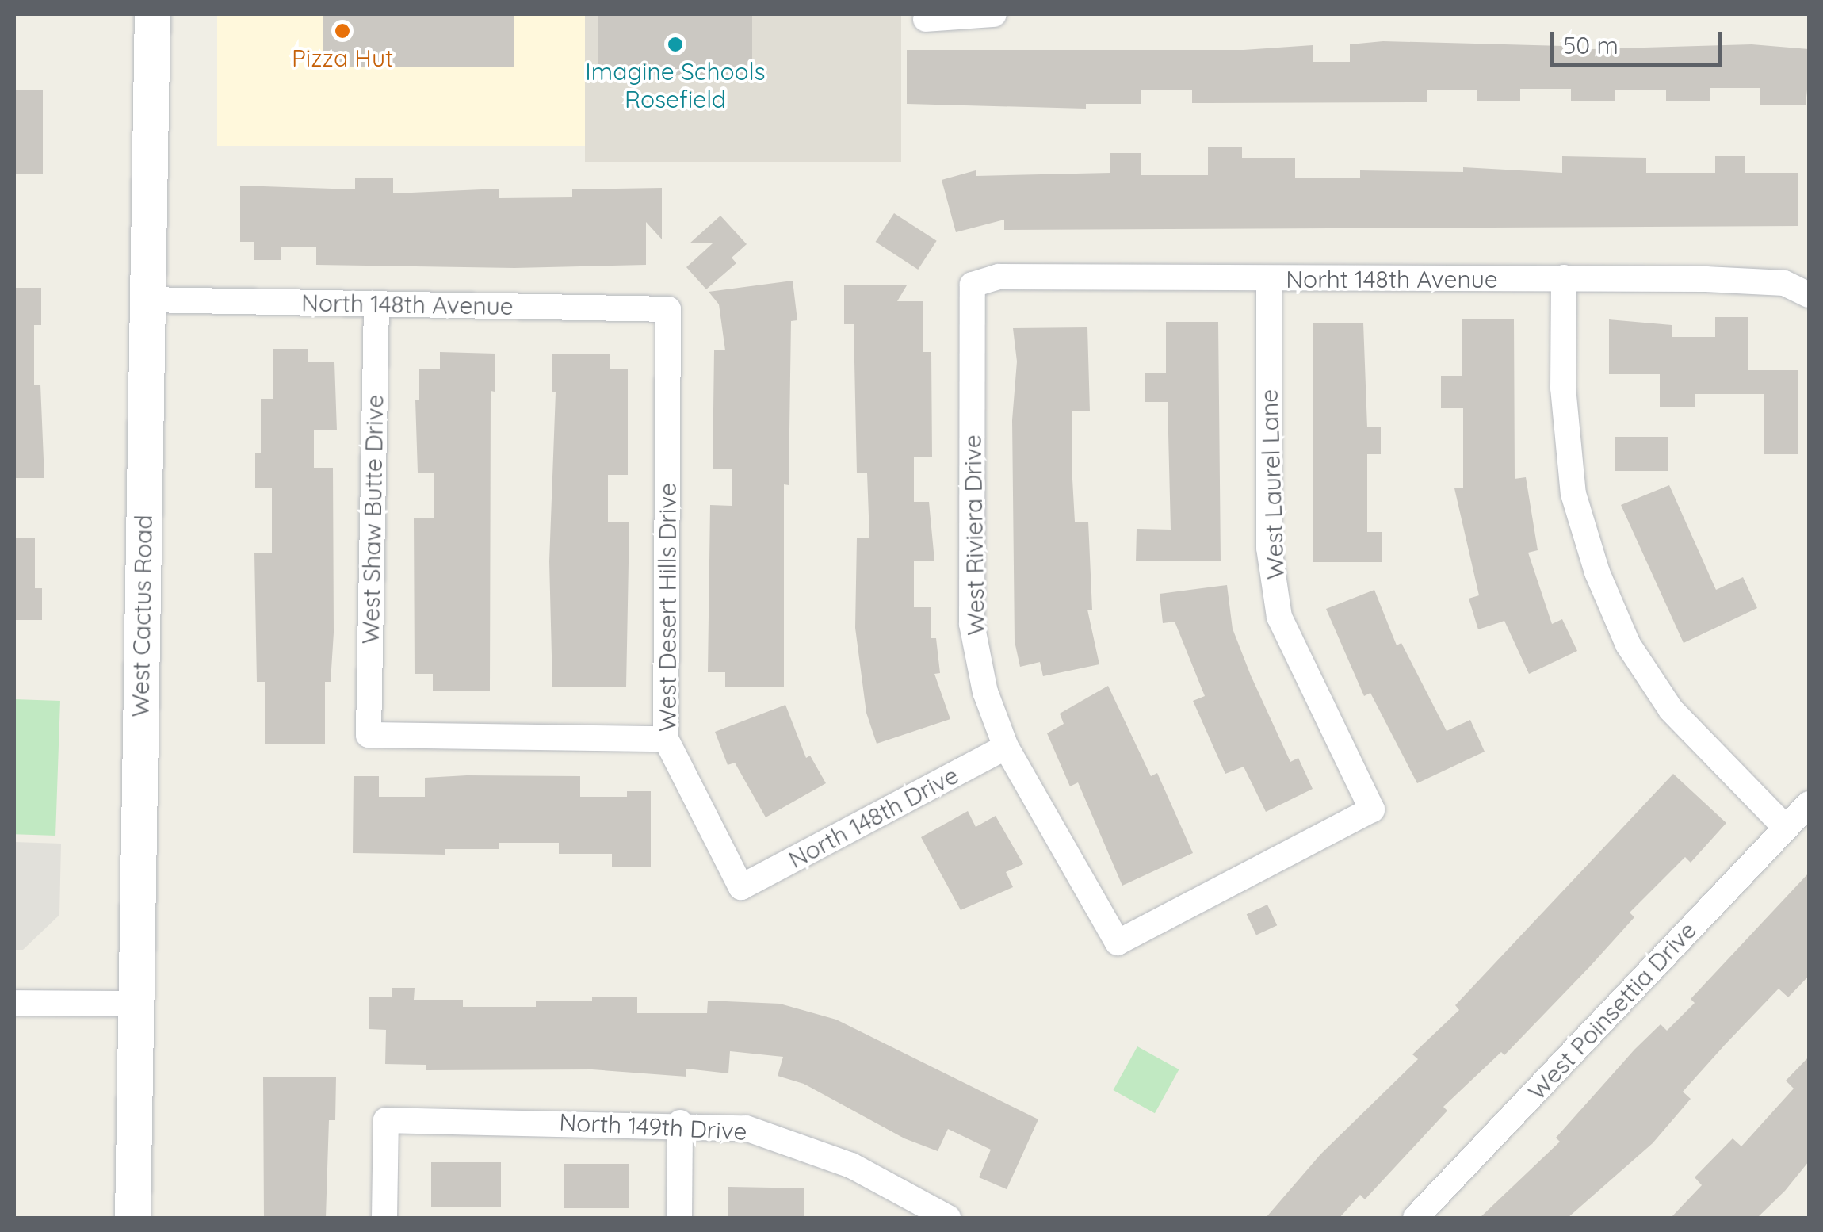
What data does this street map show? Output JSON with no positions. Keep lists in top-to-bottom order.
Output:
{
  "streets": {
    "main road": ["West Cactus Road"],
    "street": [
      "Norht 148th Avenue",
      "North 148th Avenue",
      "West Laurel Lane",
      "West Shaw Butte Drive",
      "West Riviera Drive",
      "West Desert Hills Drive",
      "North 148th Drive",
      "West Poinsettia Drive",
      "North 149th Drive"
    ]
  },
  "crossings": [
    ["Norht 148th Avenue", "West Laurel Lane"],
    ["Norht 148th Avenue", "West Riviera Drive"],
    ["North 148th Avenue", "West Shaw Butte Drive"],
    ["North 148th Avenue", "West Desert Hills Drive"],
    ["North 148th Avenue", "West Cactus Road"],
    ["West Laurel Lane", "West Riviera Drive"],
    ["West Shaw Butte Drive", "West Desert Hills Drive"],
    ["West Riviera Drive", "North 148th Drive"],
    ["West Desert Hills Drive", "North 148th Drive"]
  ],
  "places": ["Pizza Hut", "Imagine Schools Rosefield"],
  "scale_bar": "50 m"
}
